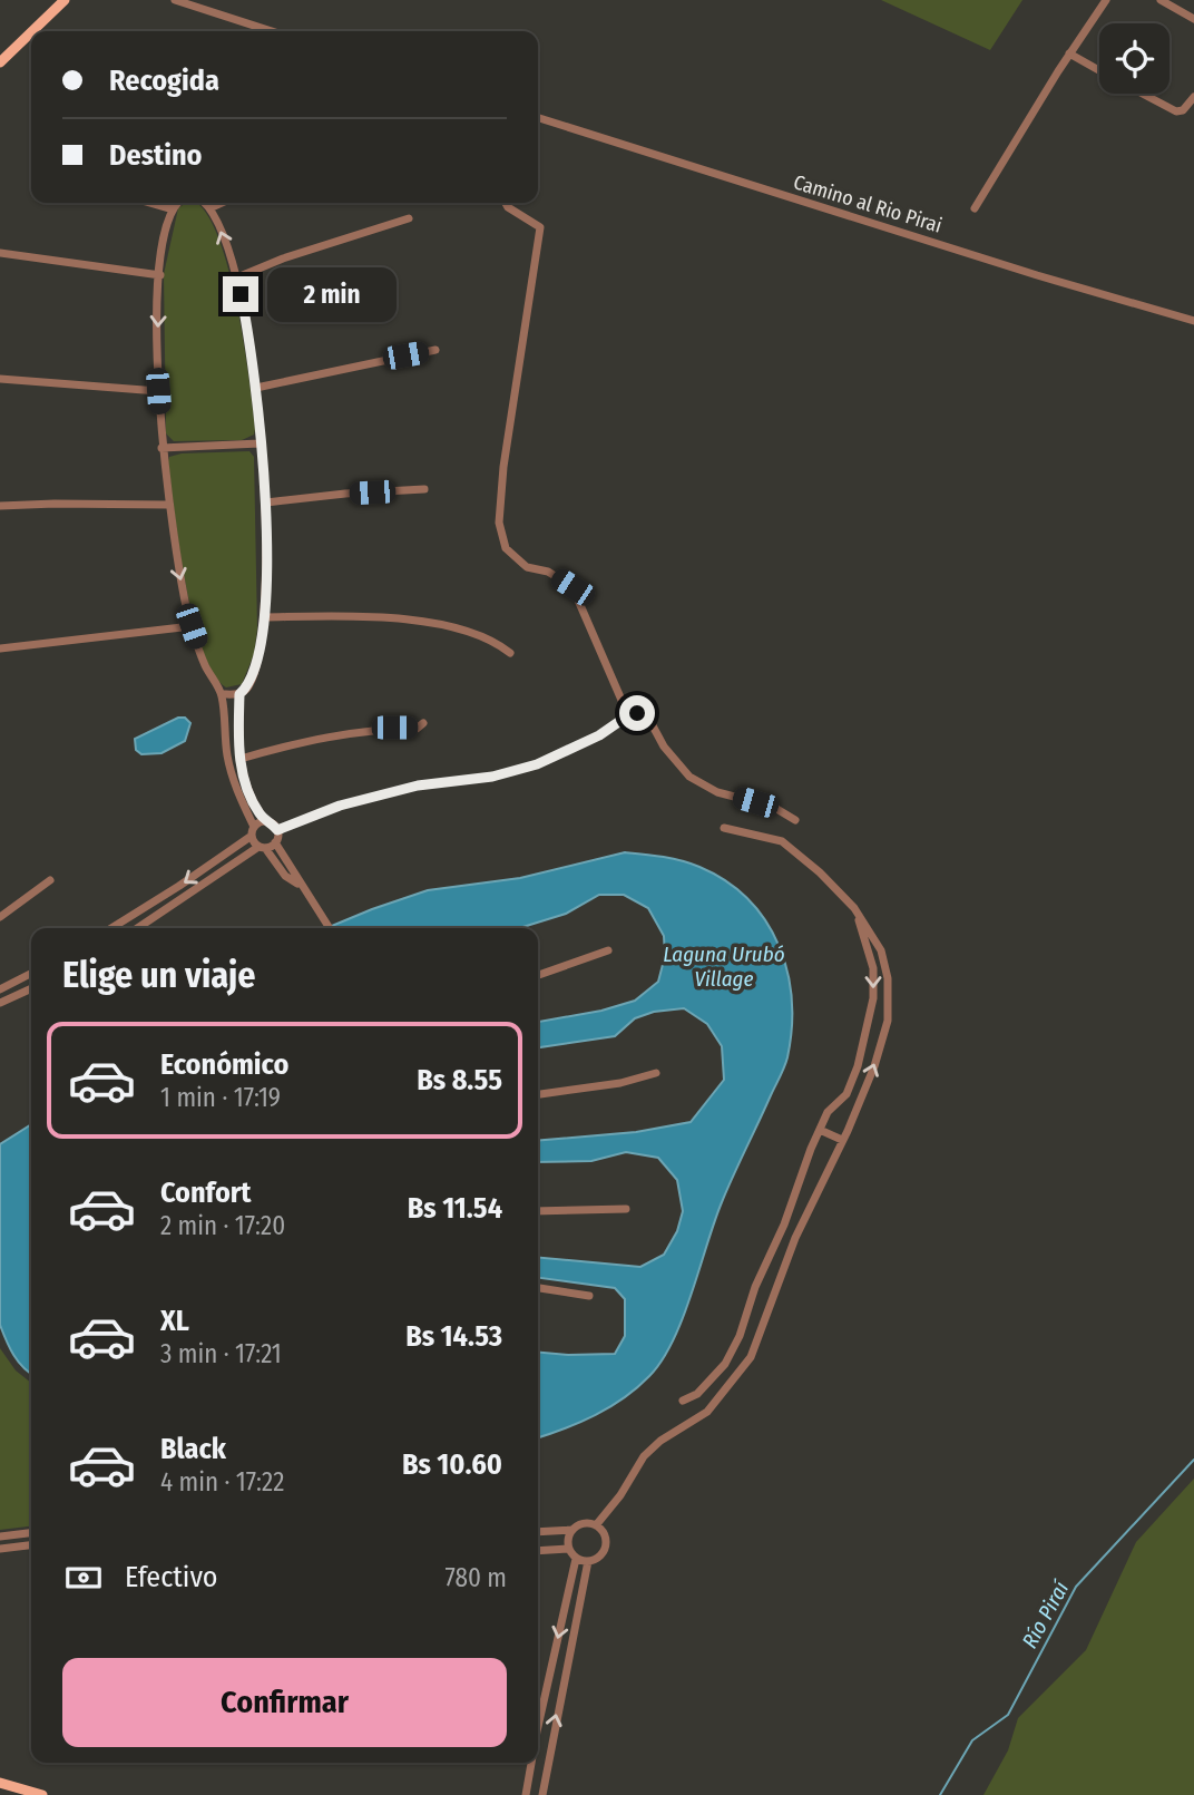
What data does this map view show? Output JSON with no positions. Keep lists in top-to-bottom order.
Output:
{
  "streets": {
    "street": ["Camino al Rio Pirai"]
  },
  "water": ["Laguna Urubó Village", "Río Piraí"],
  "page": {
    "banner": ["Recogida", "Destino"],
    "bubble": "2 min",
    "heading": "Elige un viaje",
    "list": [
      {
        "name": "Económico",
        "note": "1 min · 17:19",
        "value": "Bs 8.55"
      },
      {
        "name": "Confort",
        "note": "2 min · 17:20",
        "value": "Bs 11.54"
      },
      {
        "name": "XL",
        "note": "3 min · 17:21",
        "value": "Bs 14.53"
      },
      {
        "name": "Black",
        "note": "4 min · 17:22",
        "value": "Bs 10.60"
      }
    ],
    "pay": ["Efectivo", "780 m"],
    "buttons": "Confirmar"
  }
}
